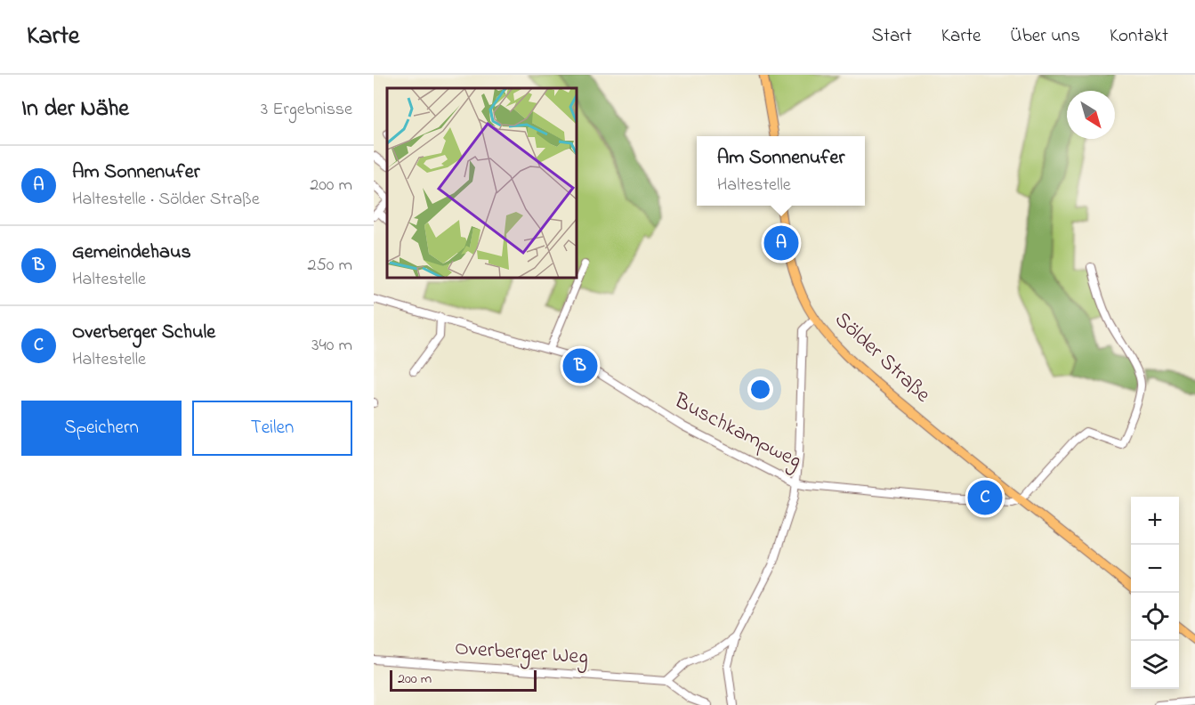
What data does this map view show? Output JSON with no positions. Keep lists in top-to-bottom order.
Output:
{
  "streets": {
    "main road": ["Sölder Straße"],
    "street": ["Buschkampweg", "Overberger Weg"]
  },
  "crossings": [
    ["Sölder Straße", "Buschkampweg"]
  ],
  "scale_bar": "200 m",
  "north": "bottom right",
  "page": {
    "header": "Karte",
    "nav": [
      "Start",
      "Karte",
      "Über uns",
      "Kontakt"
    ],
    "heading": ["In der Nähe", "3 Ergebnisse"],
    "popup": ["Am Sonnenufer", "Haltestelle"],
    "list": [
      {
        "mark": "A",
        "name": "Am Sonnenufer",
        "note": "Haltestelle · Sölder Straße",
        "value": "200 m"
      },
      {
        "mark": "B",
        "name": "Gemeindehaus",
        "note": "Haltestelle",
        "value": "250 m"
      },
      {
        "mark": "C",
        "name": "Overberger Schule",
        "note": "Haltestelle",
        "value": "340 m"
      }
    ],
    "pins": ["A", "B", "C"],
    "buttons": ["Speichern", "Teilen"],
    "map_buttons": ["+", "−"],
    "scale": "200 m"
  }
}
